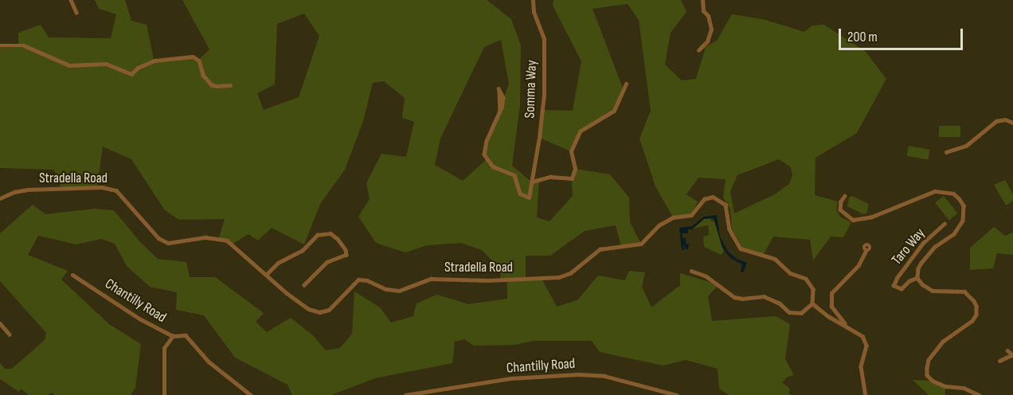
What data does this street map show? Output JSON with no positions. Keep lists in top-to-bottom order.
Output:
{
  "streets": {
    "street": [
      "Somma Way",
      "Stradella Road",
      "Taro Way",
      "Chantilly Road"
    ]
  },
  "scale_bar": "200 m"
}
